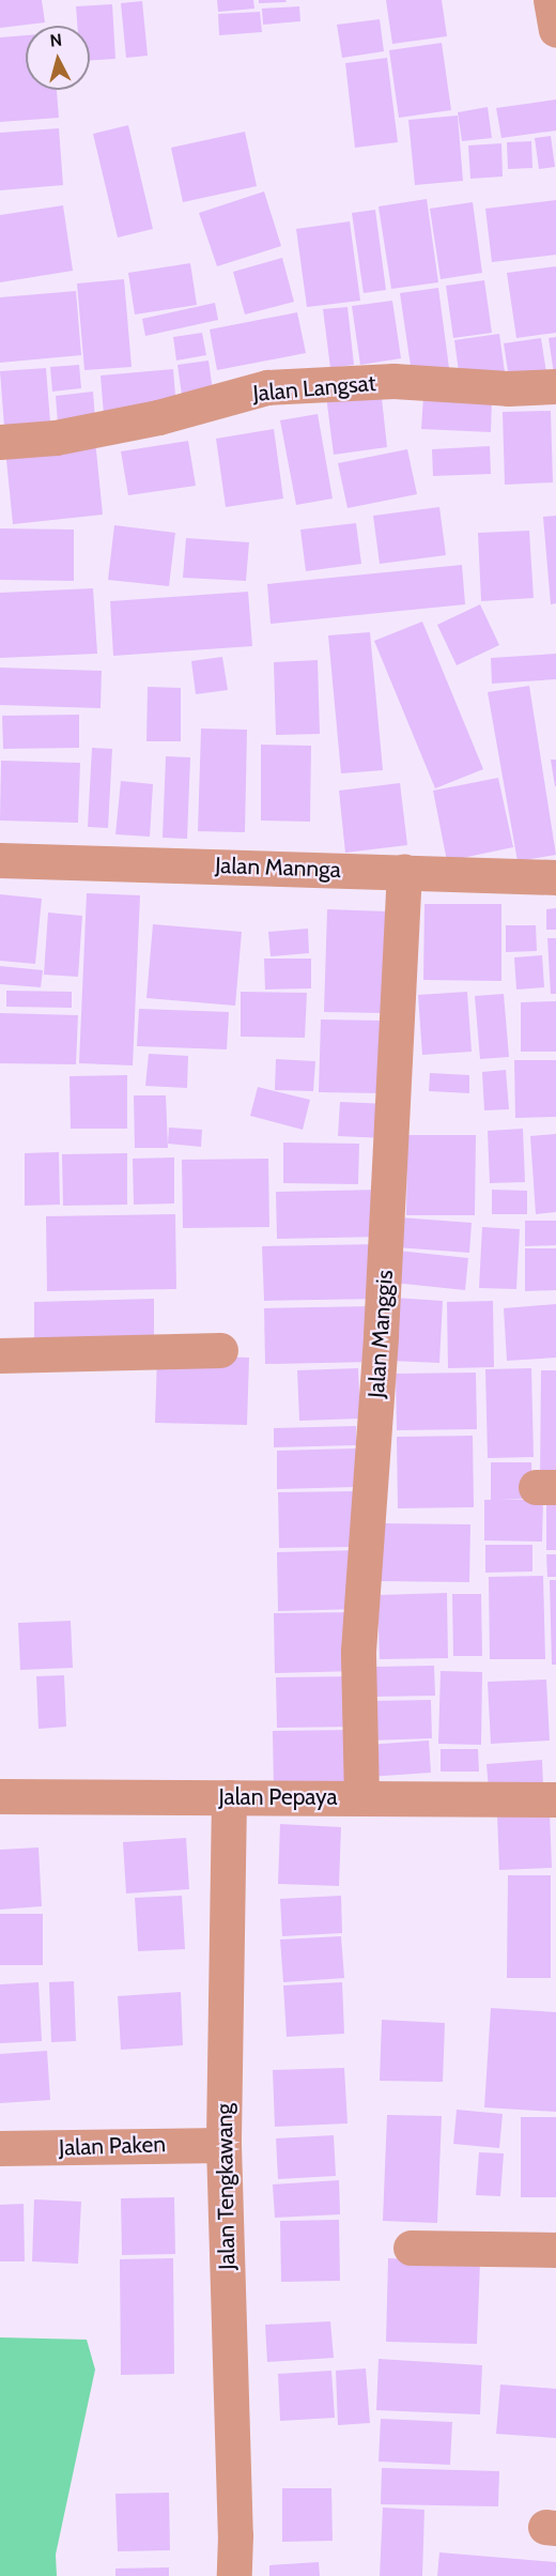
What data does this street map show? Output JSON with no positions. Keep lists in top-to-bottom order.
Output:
{
  "streets": {
    "street": [
      "Jalan Langsat",
      "Jalan Mannga",
      "Jalan Manggis",
      "Jalan Pepaya",
      "Jalan Paken",
      "Jalan Tengkawang"
    ]
  },
  "crossings": [
    ["Jalan Mannga", "Jalan Manggis"],
    ["Jalan Manggis", "Jalan Pepaya"],
    ["Jalan Pepaya", "Jalan Tengkawang"],
    ["Jalan Paken", "Jalan Tengkawang"]
  ],
  "north": "top"
}
